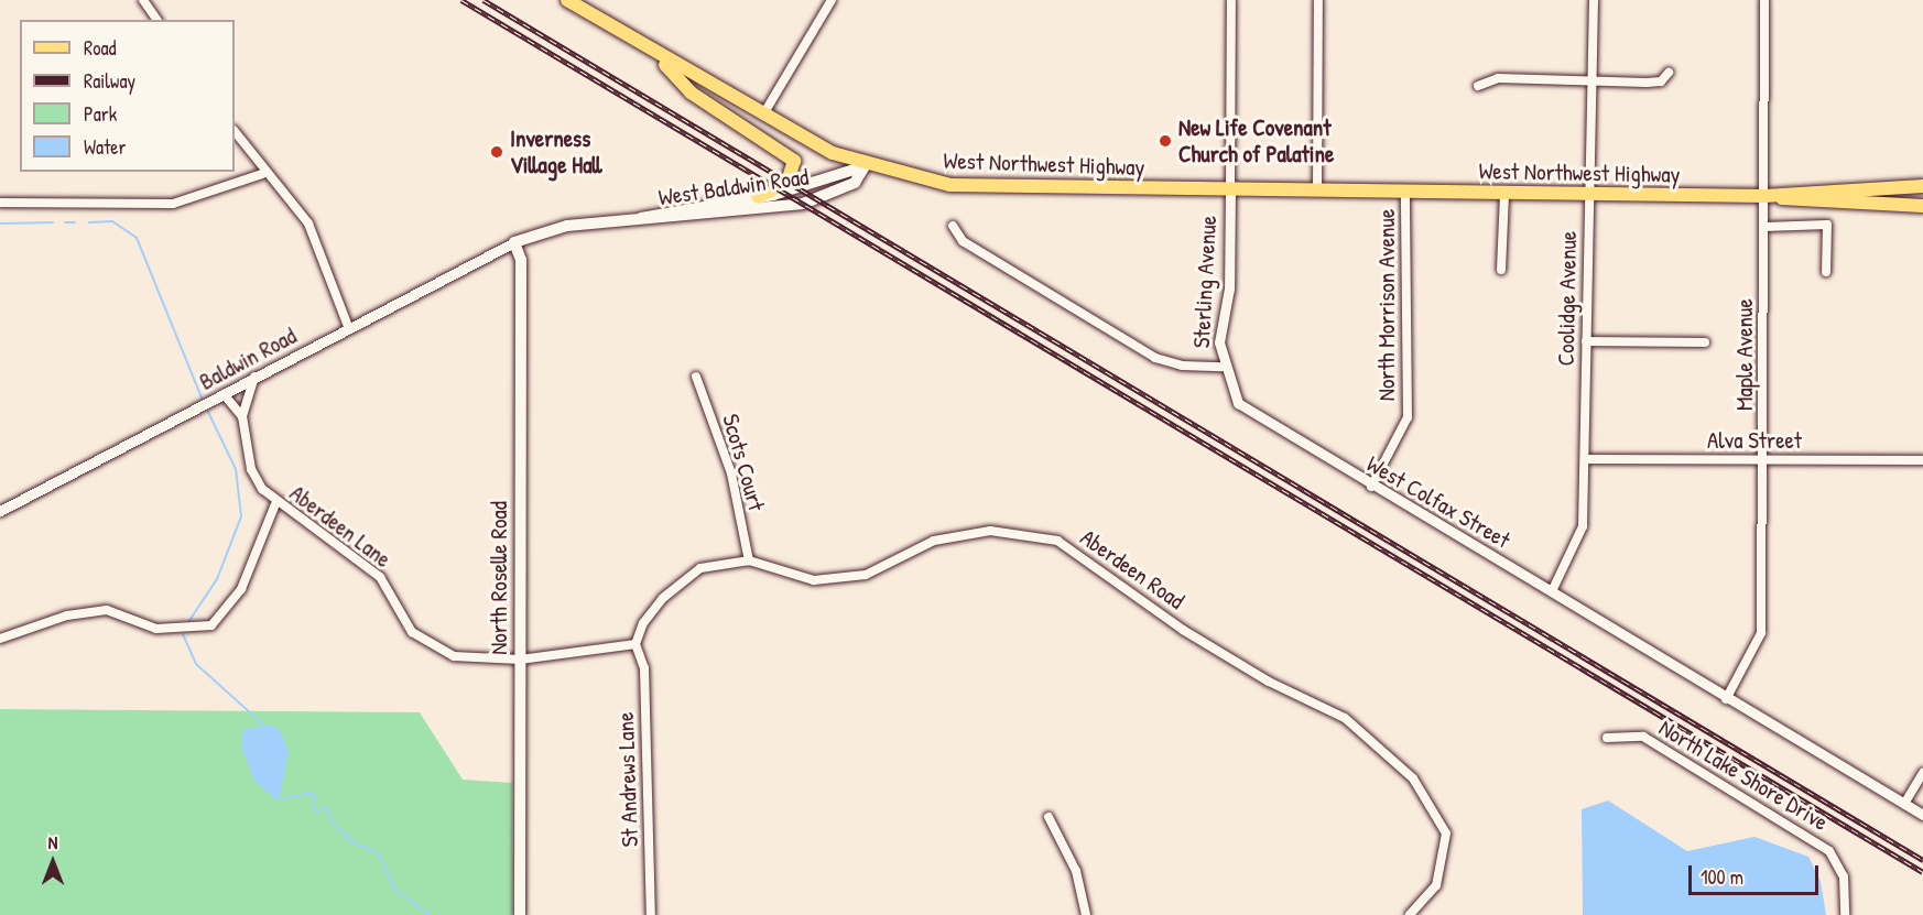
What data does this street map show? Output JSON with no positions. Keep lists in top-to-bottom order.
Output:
{
  "streets": {
    "main road": ["West Northwest Highway", "West Baldwin Road", "North Roselle Road"],
    "street": [
      "Sterling Avenue",
      "Coolidge Avenue",
      "North Morrison Avenue",
      "Maple Avenue",
      "Baldwin Road",
      "Alva Street",
      "Scots Court",
      "West Colfax Street",
      "Aberdeen Lane",
      "Aberdeen Road",
      "North Lake Shore Drive",
      "St Andrews Lane"
    ]
  },
  "crossings": [
    ["West Northwest Highway", "West Baldwin Road"],
    ["West Northwest Highway", "Sterling Avenue"],
    ["West Northwest Highway", "Coolidge Avenue"],
    ["West Northwest Highway", "North Morrison Avenue"],
    ["West Northwest Highway", "Maple Avenue"],
    ["West Baldwin Road", "Baldwin Road"],
    ["West Baldwin Road", "North Roselle Road"],
    ["Sterling Avenue", "West Colfax Street"],
    ["Coolidge Avenue", "Alva Street"],
    ["Coolidge Avenue", "West Colfax Street"],
    ["North Morrison Avenue", "West Colfax Street"],
    ["Maple Avenue", "Alva Street"],
    ["Maple Avenue", "West Colfax Street"],
    ["Baldwin Road", "Aberdeen Lane"],
    ["Baldwin Road", "North Roselle Road"],
    ["Scots Court", "Aberdeen Road"],
    ["Aberdeen Lane", "North Roselle Road"],
    ["Aberdeen Road", "St Andrews Lane"]
  ],
  "places": ["New Life Covenant Church of Palatine", "Inverness Village Hall"],
  "legend": [
    "Road",
    "Railway",
    "Park",
    "Water"
  ],
  "scale_bar": "100 m",
  "north": "top"
}
